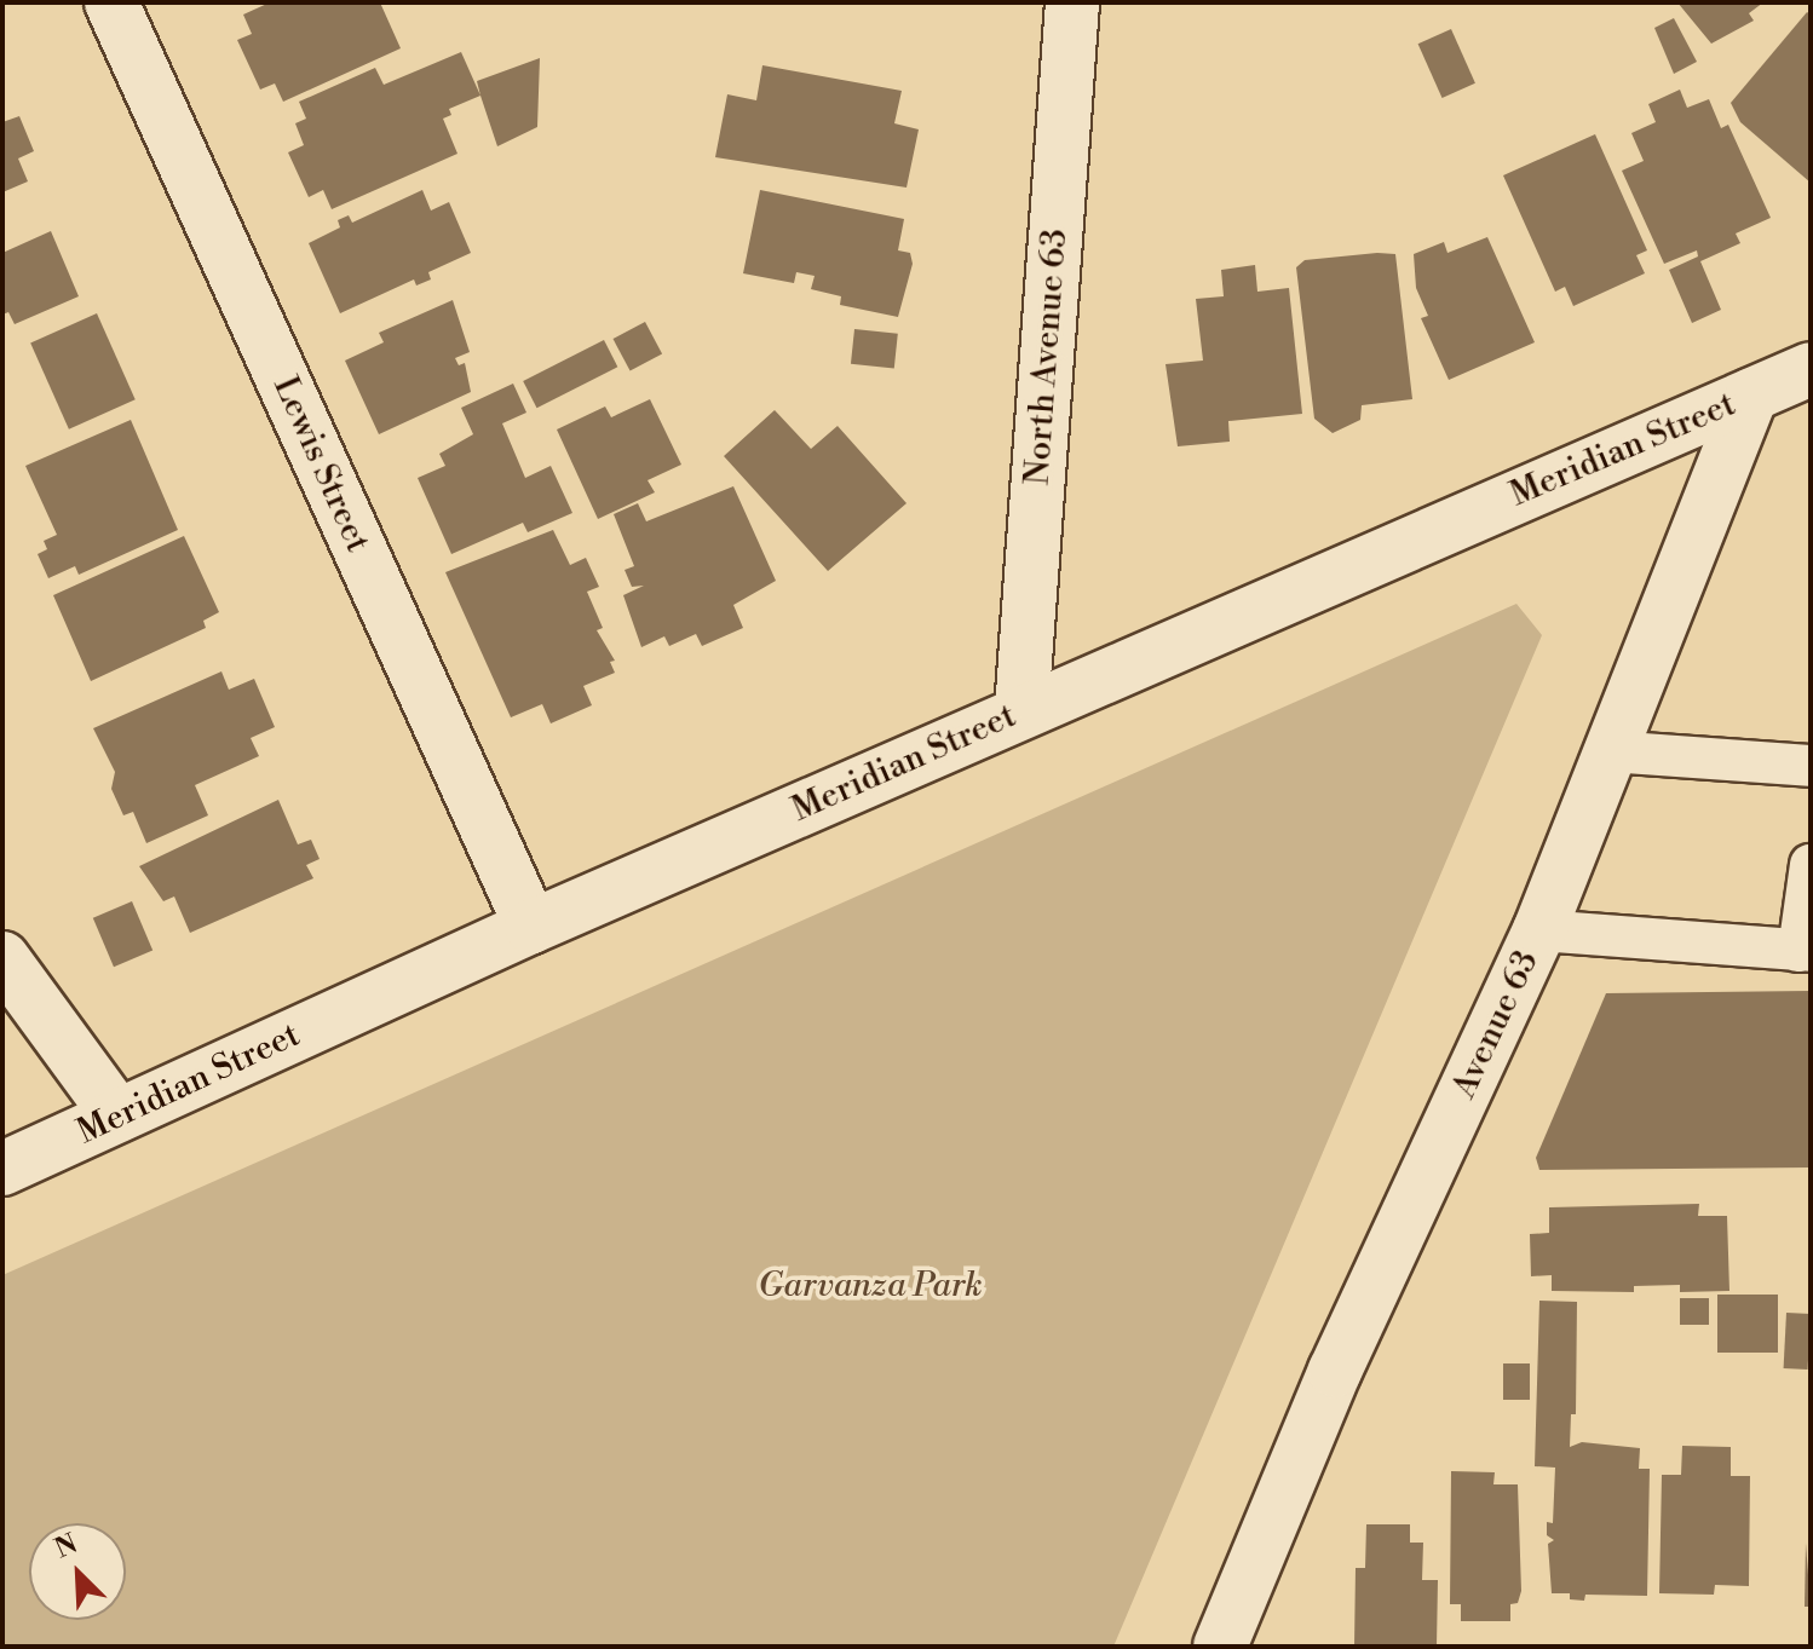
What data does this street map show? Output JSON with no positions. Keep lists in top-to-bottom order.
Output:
{
  "streets": {
    "street": [
      "North Avenue 63",
      "Meridian Street",
      "Lewis Street",
      "Avenue 63"
    ]
  },
  "crossings": [
    ["North Avenue 63", "Meridian Street"],
    ["Meridian Street", "Lewis Street"],
    ["Meridian Street", "Avenue 63"]
  ],
  "parks": ["Garvanza Park"],
  "north": "top left"
}
